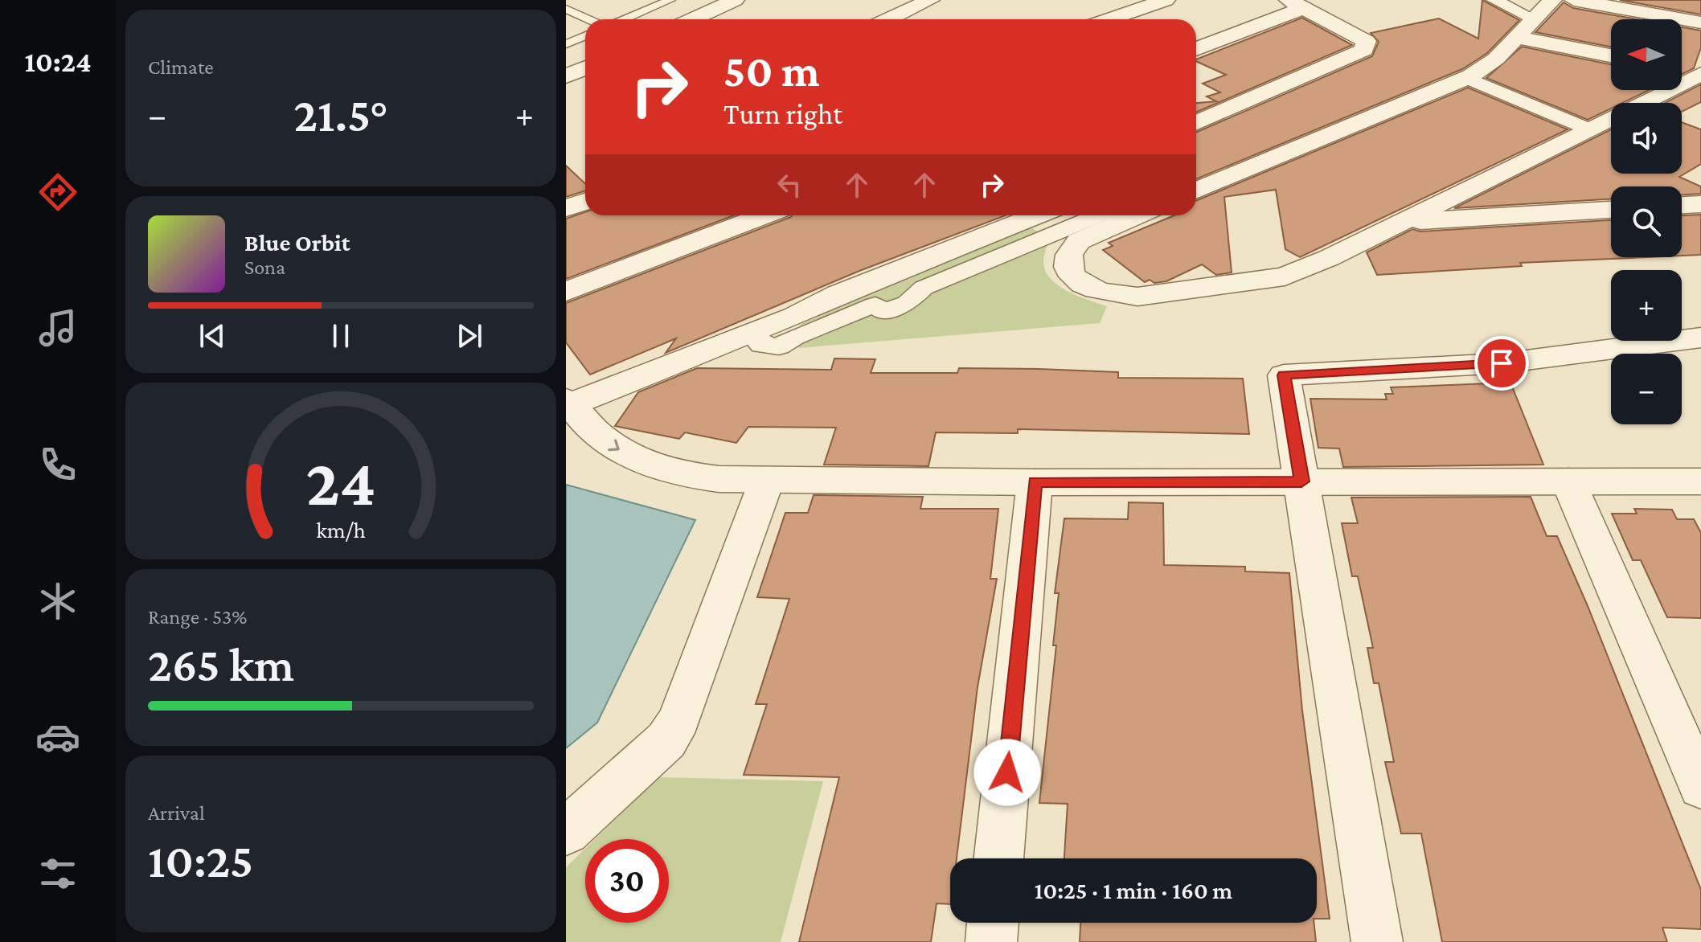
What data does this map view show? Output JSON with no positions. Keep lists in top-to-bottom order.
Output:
{
  "north": "left",
  "page": {
    "tabs": "10:24",
    "tile": [
      "Climate",
      ["Range · 53%", "265 km"],
      ["Arrival", "10:25"]
    ],
    "map_buttons": ["+", "−"],
    "turn": ["50 m", "Turn right"],
    "heat": ["−", "21.5°", "+"],
    "song": ["Blue Orbit", "Sona"],
    "limit": "30",
    "trip": "10:25 · 1 min · 160 m",
    "gauge": ["24", "km/h"]
  }
}
